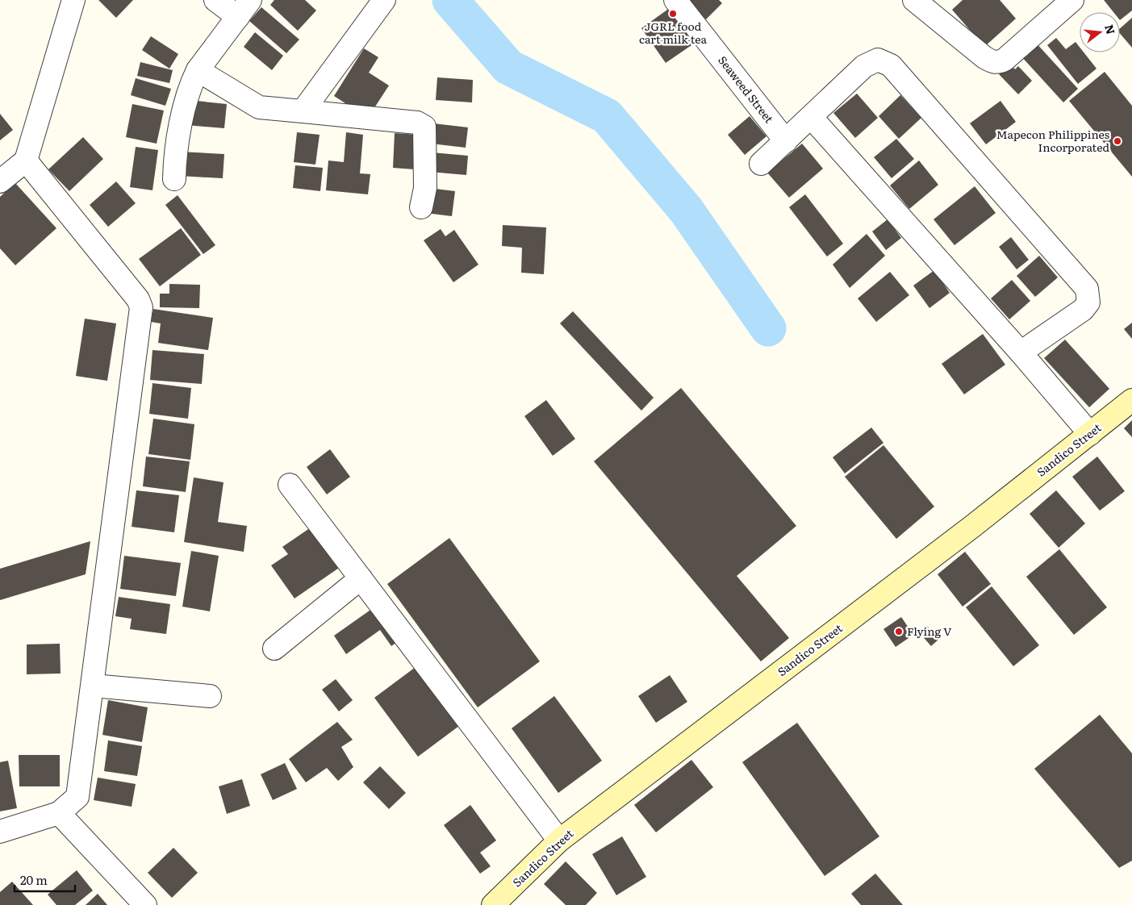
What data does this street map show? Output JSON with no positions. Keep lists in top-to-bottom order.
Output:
{
  "streets": {
    "main road": ["Sandico Street"],
    "street": ["Seaweed Street"]
  },
  "places": ["JGRL food cart milk tea", "Mapecon Philippines Incorporated", "Flying V"],
  "scale_bar": "20 m",
  "north": "right"
}
